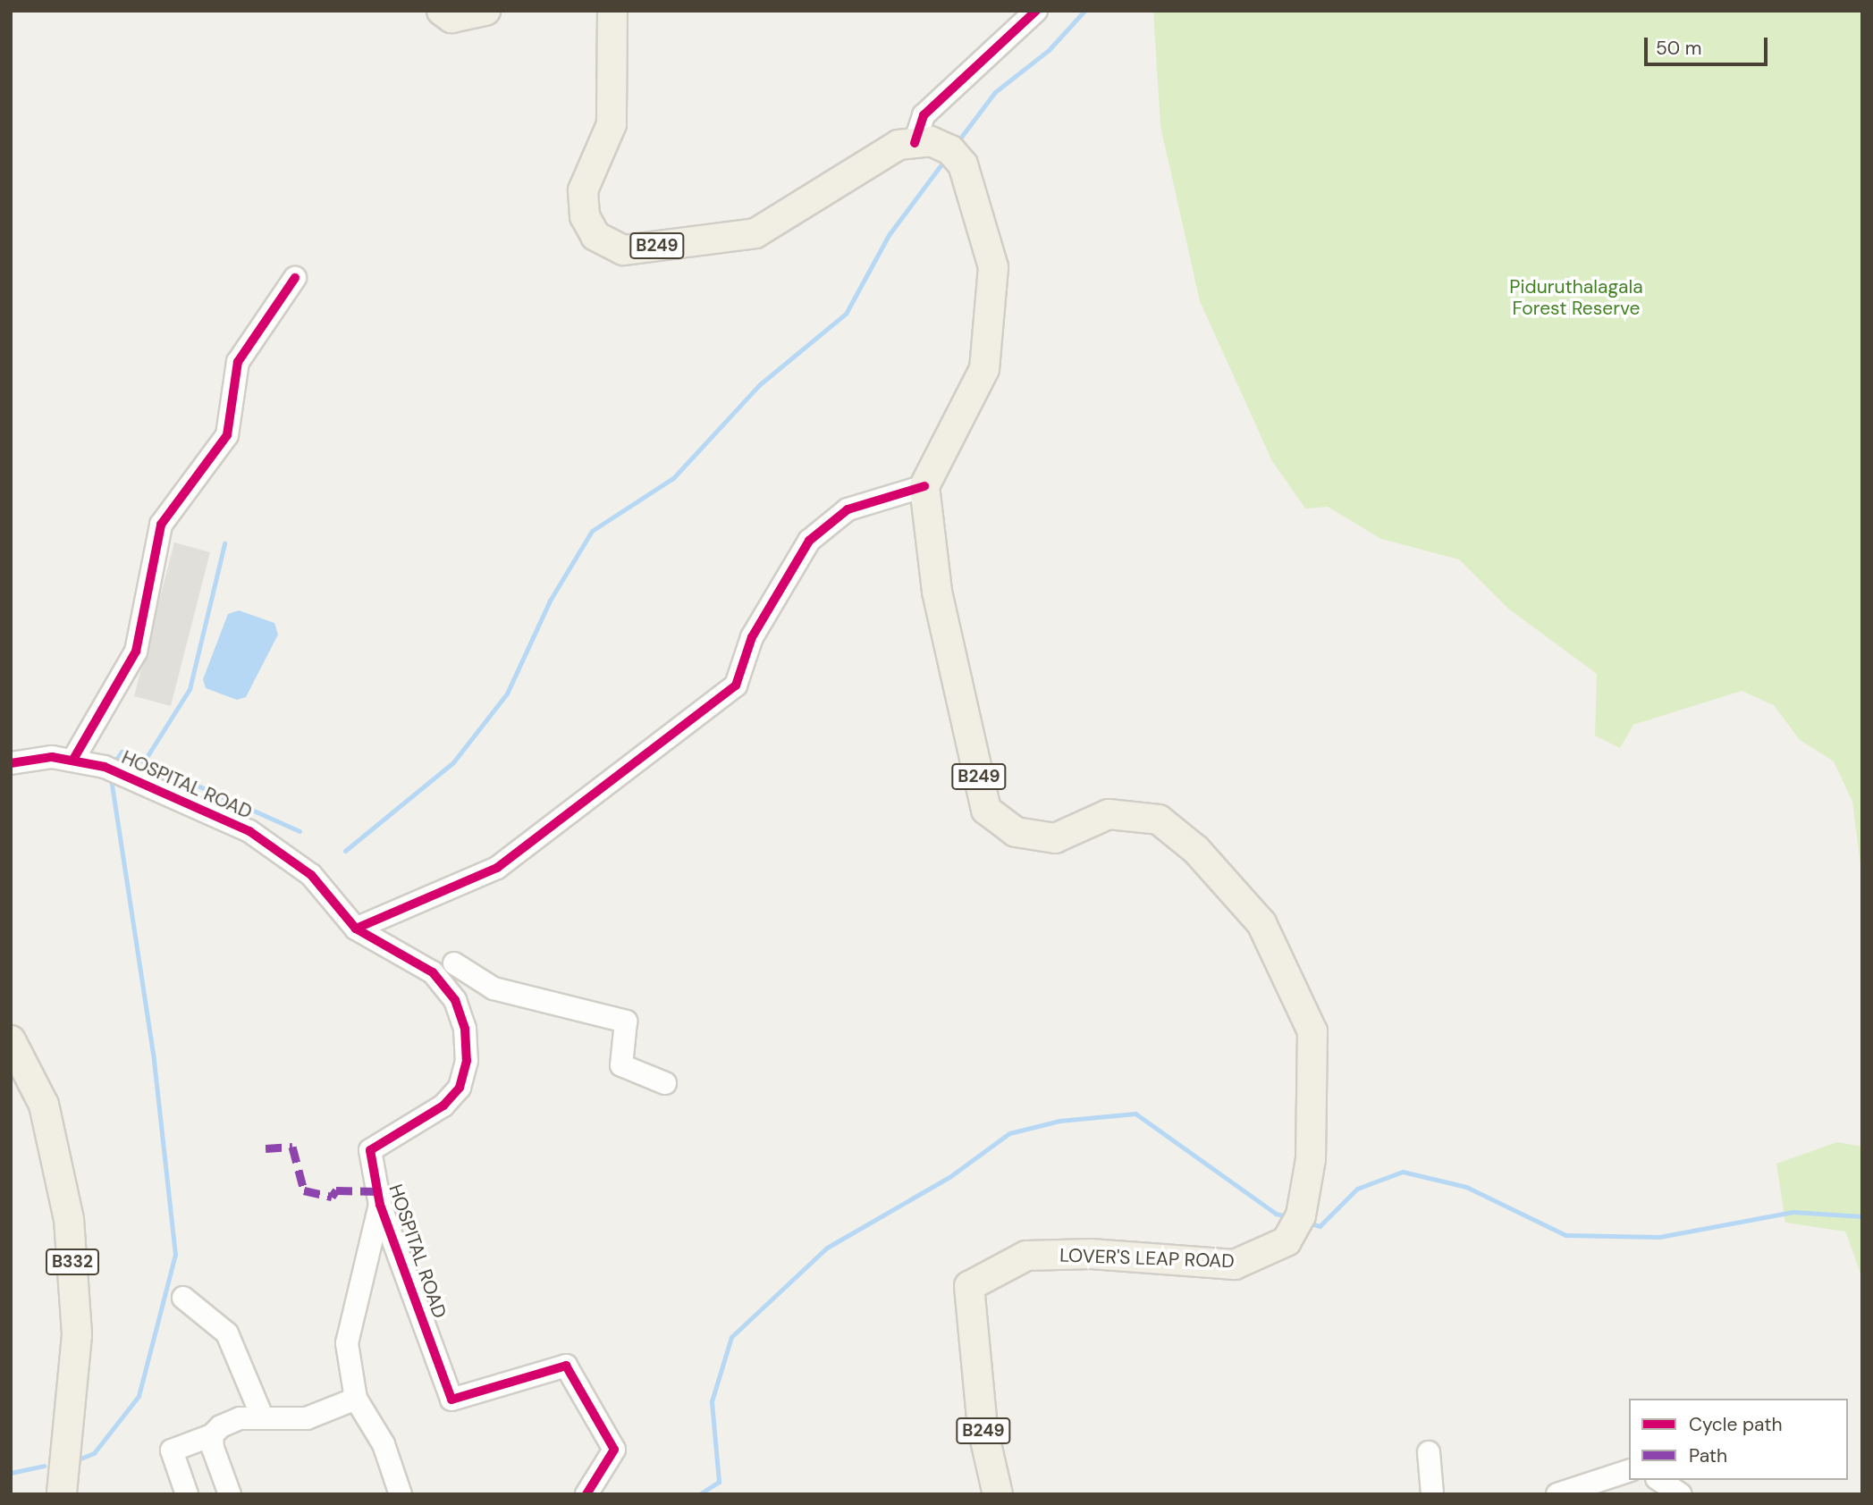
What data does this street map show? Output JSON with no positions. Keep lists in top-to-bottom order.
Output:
{
  "streets": {
    "main road": ["B249", "LOVER'S LEAP ROAD", "B332"],
    "street": ["HOSPITAL ROAD"]
  },
  "parks": ["Piduruthalagala Forest Reserve"],
  "legend": ["Cycle path", "Path"],
  "scale_bar": "50 m"
}
